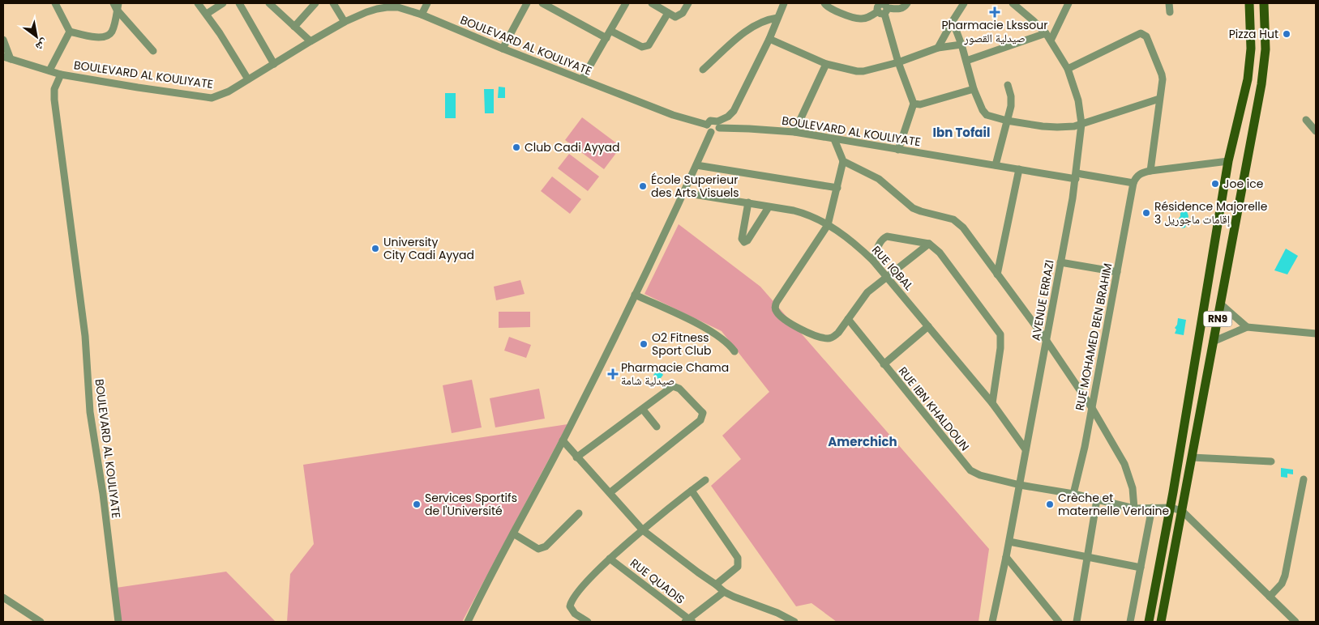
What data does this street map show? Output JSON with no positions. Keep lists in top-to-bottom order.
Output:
{
  "streets": {
    "main road": ["RN9"],
    "street": [
      "BOULEVARD AL KOULIYATE",
      "RUE IQBAL",
      "AVENUE ERRAZI",
      "RUE MOHAMED BEN BRAHIM",
      "RUE IBN KHALDOUN",
      "RUE QUADIS"
    ]
  },
  "crossings": [
    ["BOULEVARD AL KOULIYATE", "AVENUE ERRAZI"],
    ["BOULEVARD AL KOULIYATE", "RUE MOHAMED BEN BRAHIM"],
    ["RUE IQBAL", "AVENUE ERRAZI"],
    ["AVENUE ERRAZI", "RUE IBN KHALDOUN"],
    ["RN9", "RUE IBN KHALDOUN"],
    ["RUE MOHAMED BEN BRAHIM", "RUE IBN KHALDOUN"]
  ],
  "districts": ["Ibn Tofail", "Amerchich"],
  "places": {
    "health": ["Pharmacie Lkssour صيدلية القصور", "Pharmacie Chama صيدلية شامة"],
    "other": [
      "Pizza Hut",
      "Club Cadi Ayyad",
      "Joe ice",
      "École Superieur des Arts Visuels",
      "Résidence Majorelle إقامات ماجوريل 3",
      "University City Cadi Ayyad",
      "O2 Fitness Sport Club",
      "Services Sportifs de l'Université",
      "Crèche et maternelle Verlaine"
    ]
  },
  "north": "bottom right"
}
